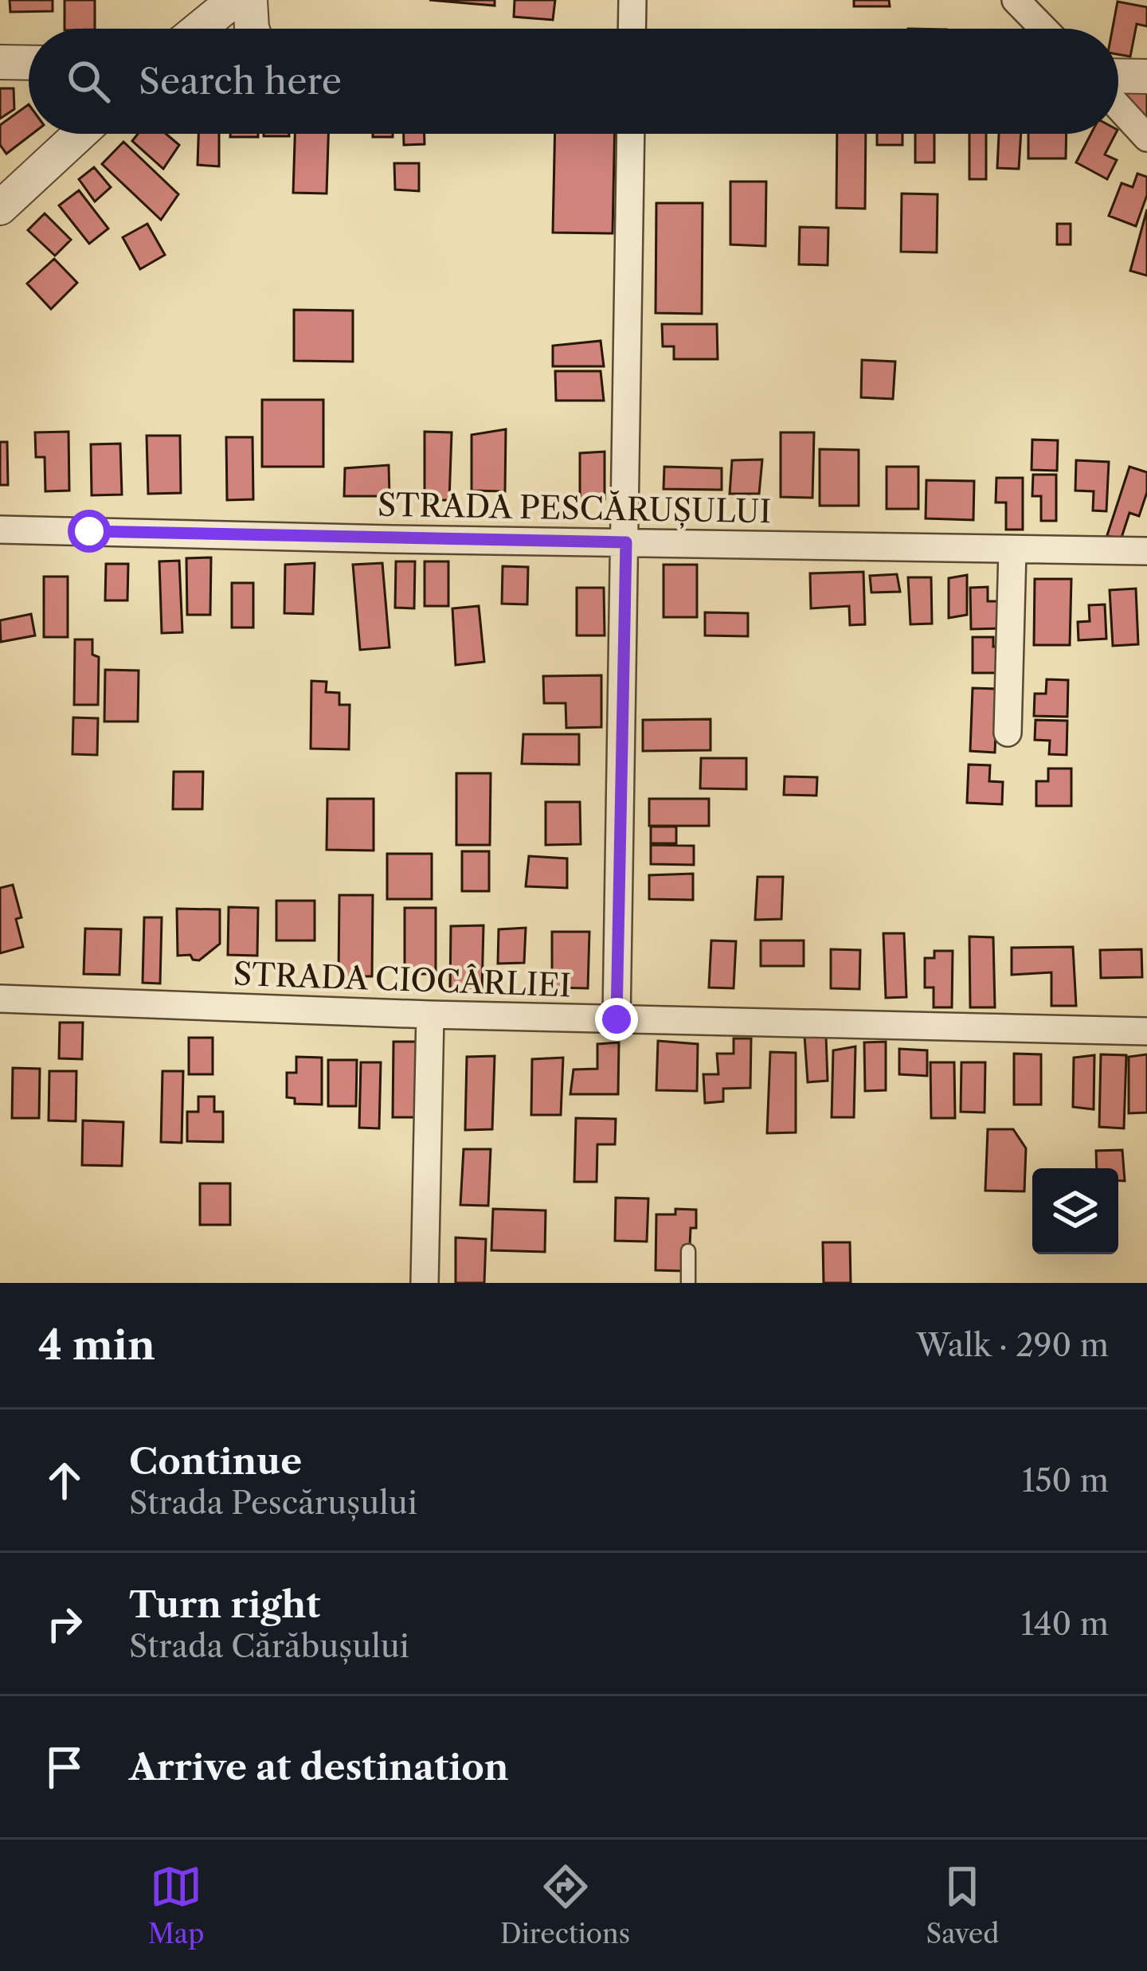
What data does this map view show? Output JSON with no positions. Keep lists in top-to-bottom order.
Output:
{
  "streets": {
    "street": ["STRADA PESCĂRUȘULUI", "STRADA CIOCÂRLIEI"]
  },
  "page": {
    "search": "Search here",
    "heading": ["4 min", "Walk · 290 m"],
    "list": [
      ["Continue", "Strada Pescărușului", "150 m"],
      ["Turn right", "Strada Cărăbușului", "140 m"],
      "Arrive at destination"
    ],
    "nav": ["Map", "Directions", "Saved"]
  }
}
